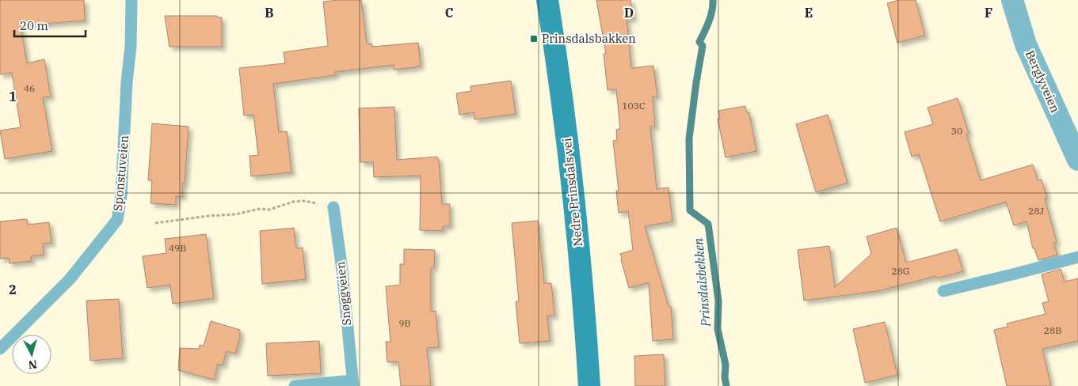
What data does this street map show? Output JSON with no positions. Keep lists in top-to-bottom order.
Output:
{
  "streets": {
    "main road": ["Nedre Prinsdals vei"],
    "street": ["Berglyveien"],
    "lane": ["Sponstuveien", "Snøggveien"]
  },
  "water": ["Prinsdalsbekken"],
  "places": {
    "transit": ["Prinsdalsbakken"]
  },
  "house_numbers": [
    "46",
    "103C",
    "30",
    "28J",
    "49B",
    "28G",
    "9B",
    "28B"
  ],
  "scale_bar": "20 m",
  "north": "bottom",
  "grid": {
    "columns": [
      "B",
      "C",
      "D",
      "E",
      "F"
    ],
    "rows": ["1", "2"]
  }
}
